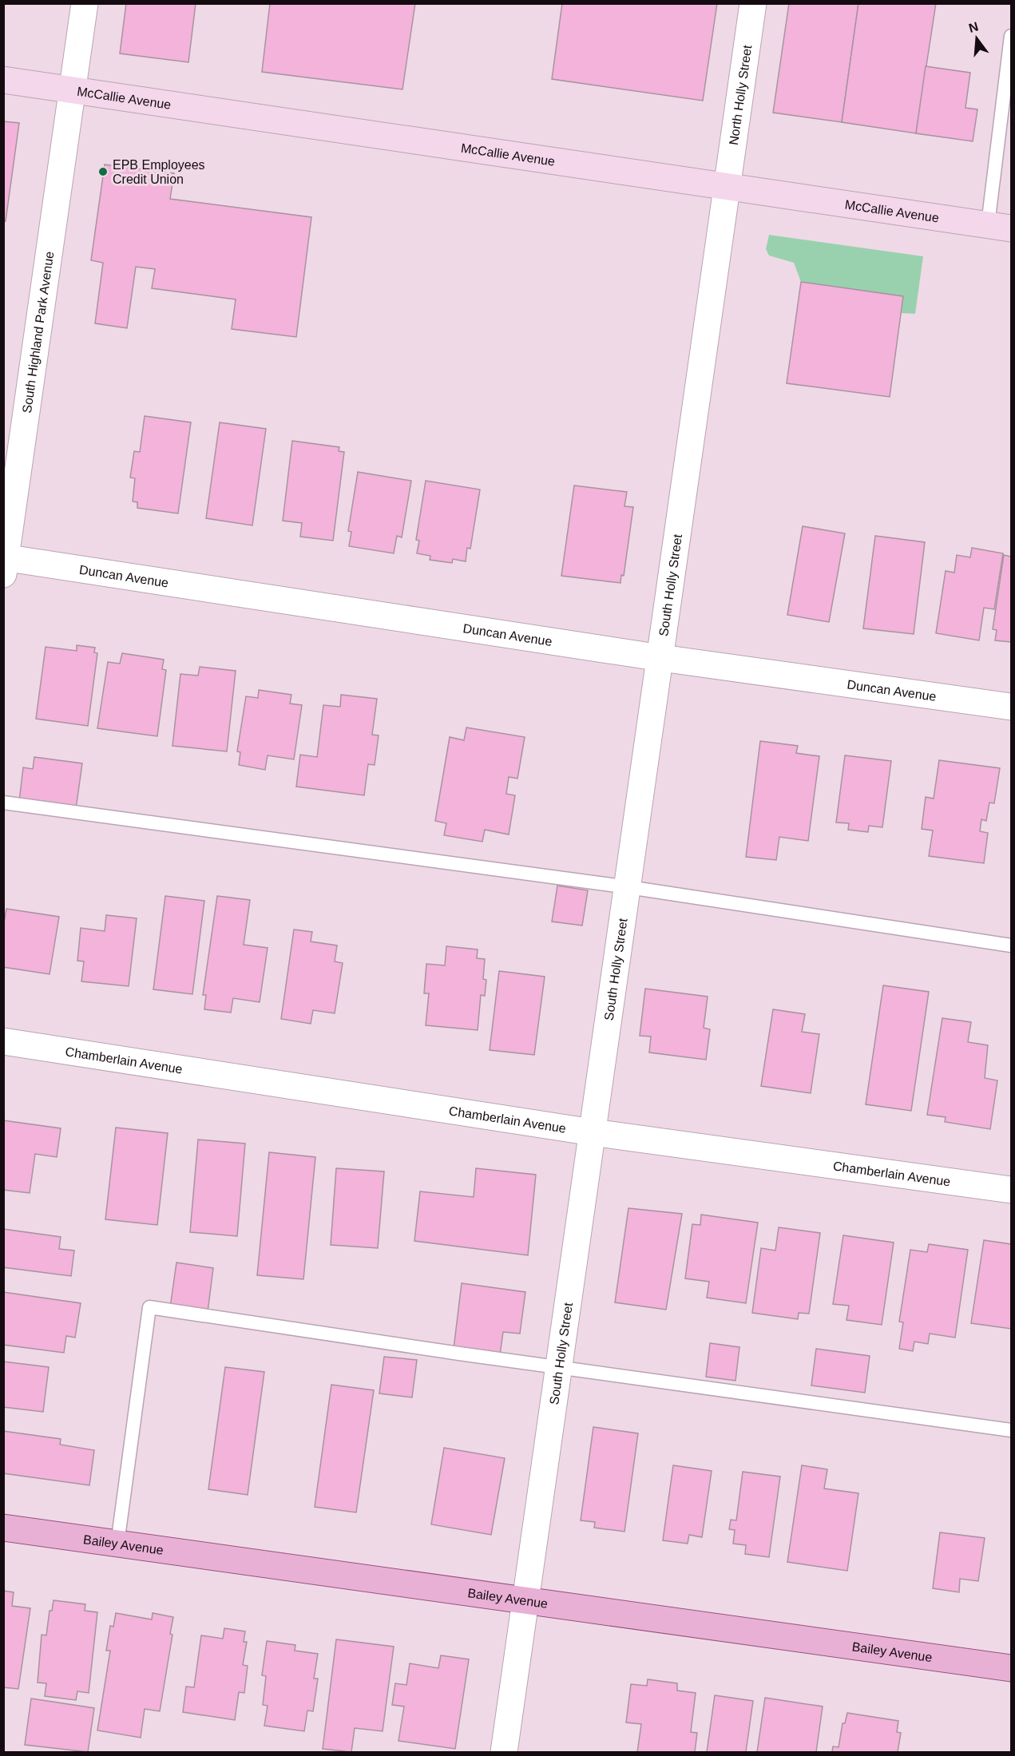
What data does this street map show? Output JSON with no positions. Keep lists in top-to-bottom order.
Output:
{
  "streets": {
    "main road": ["McCallie Avenue", "Bailey Avenue"],
    "street": [
      "North Holly Street",
      "South Highland Park Avenue",
      "Duncan Avenue",
      "South Holly Street",
      "Chamberlain Avenue"
    ]
  },
  "crossings": [
    ["North Holly Street", "McCallie Avenue"],
    ["North Holly Street", "South Holly Street"],
    ["McCallie Avenue", "South Highland Park Avenue"],
    ["McCallie Avenue", "South Holly Street"],
    ["South Highland Park Avenue", "Duncan Avenue"],
    ["Duncan Avenue", "South Holly Street"],
    ["South Holly Street", "Chamberlain Avenue"],
    ["South Holly Street", "Bailey Avenue"]
  ],
  "places": ["EPB Employees Credit Union"],
  "north": "top"
}
